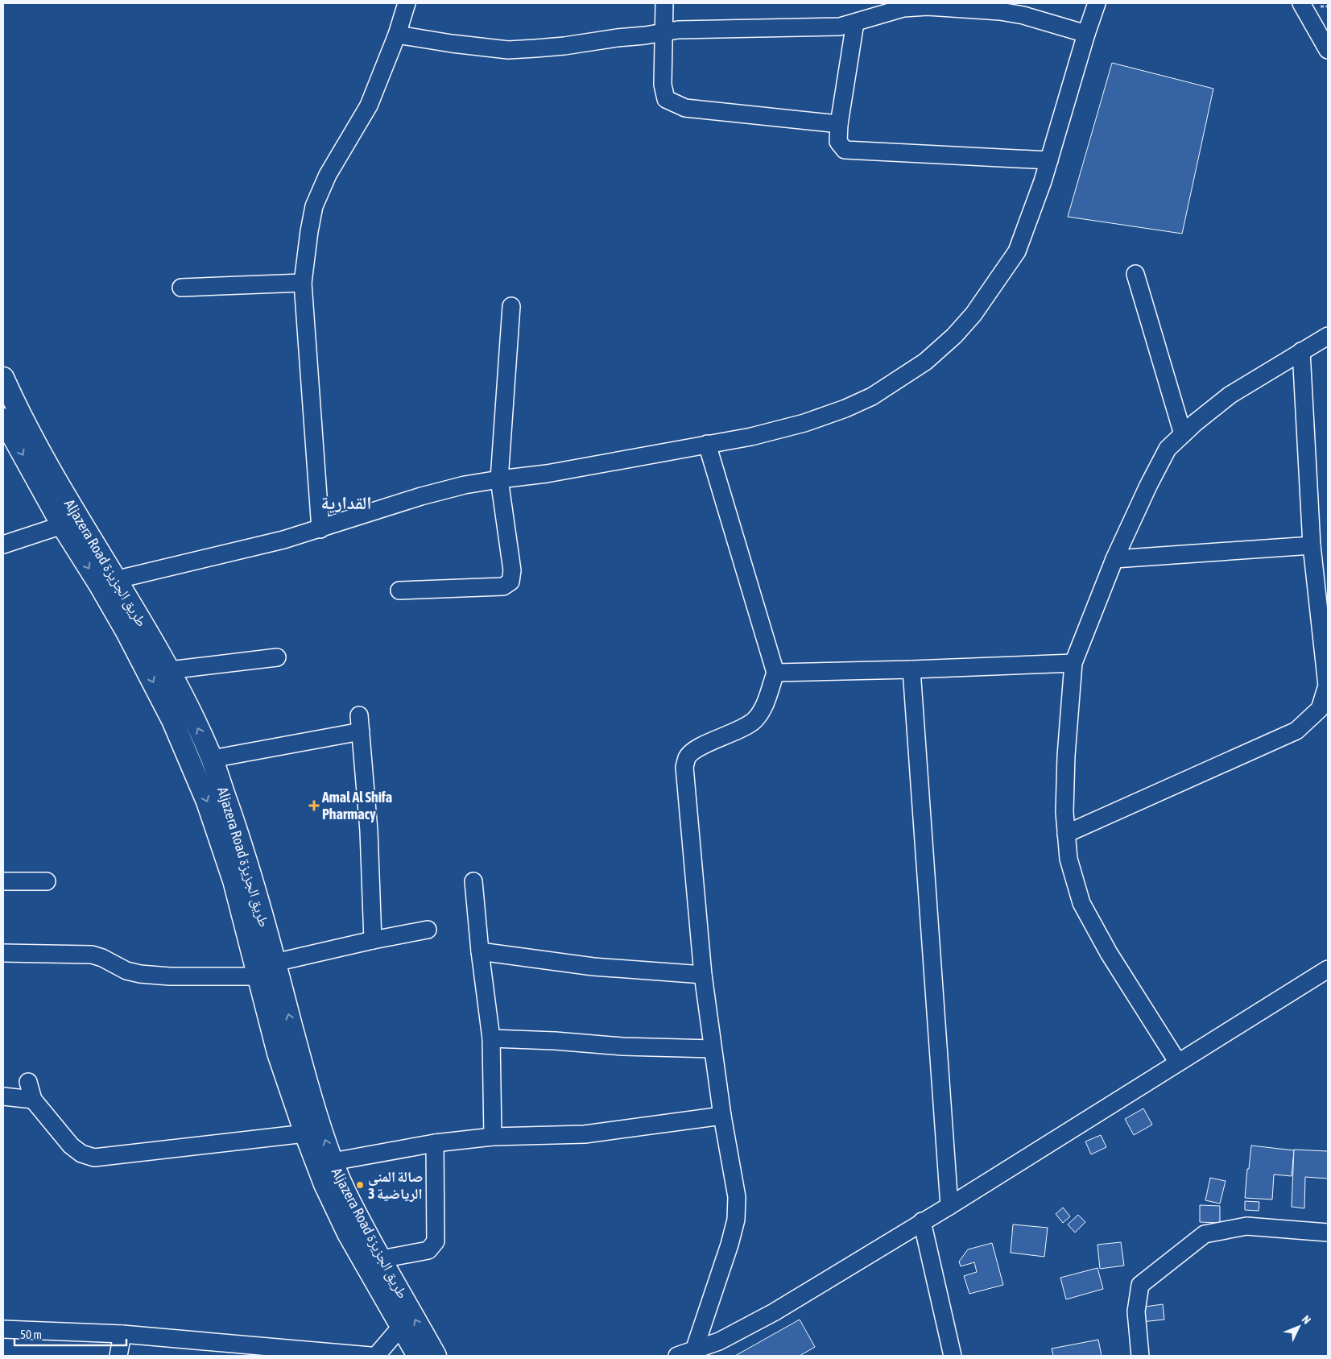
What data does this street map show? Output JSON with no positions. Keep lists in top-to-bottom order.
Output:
{
  "streets": {
    "main road": ["Aljazera Road طريق الجزيزة"]
  },
  "districts": ["القدارية"],
  "places": {
    "health": ["Amal Al Shifa Pharmacy"],
    "other": ["صالة المنى الرياضية 3"]
  },
  "scale_bar": "50 m",
  "north": "top right"
}
